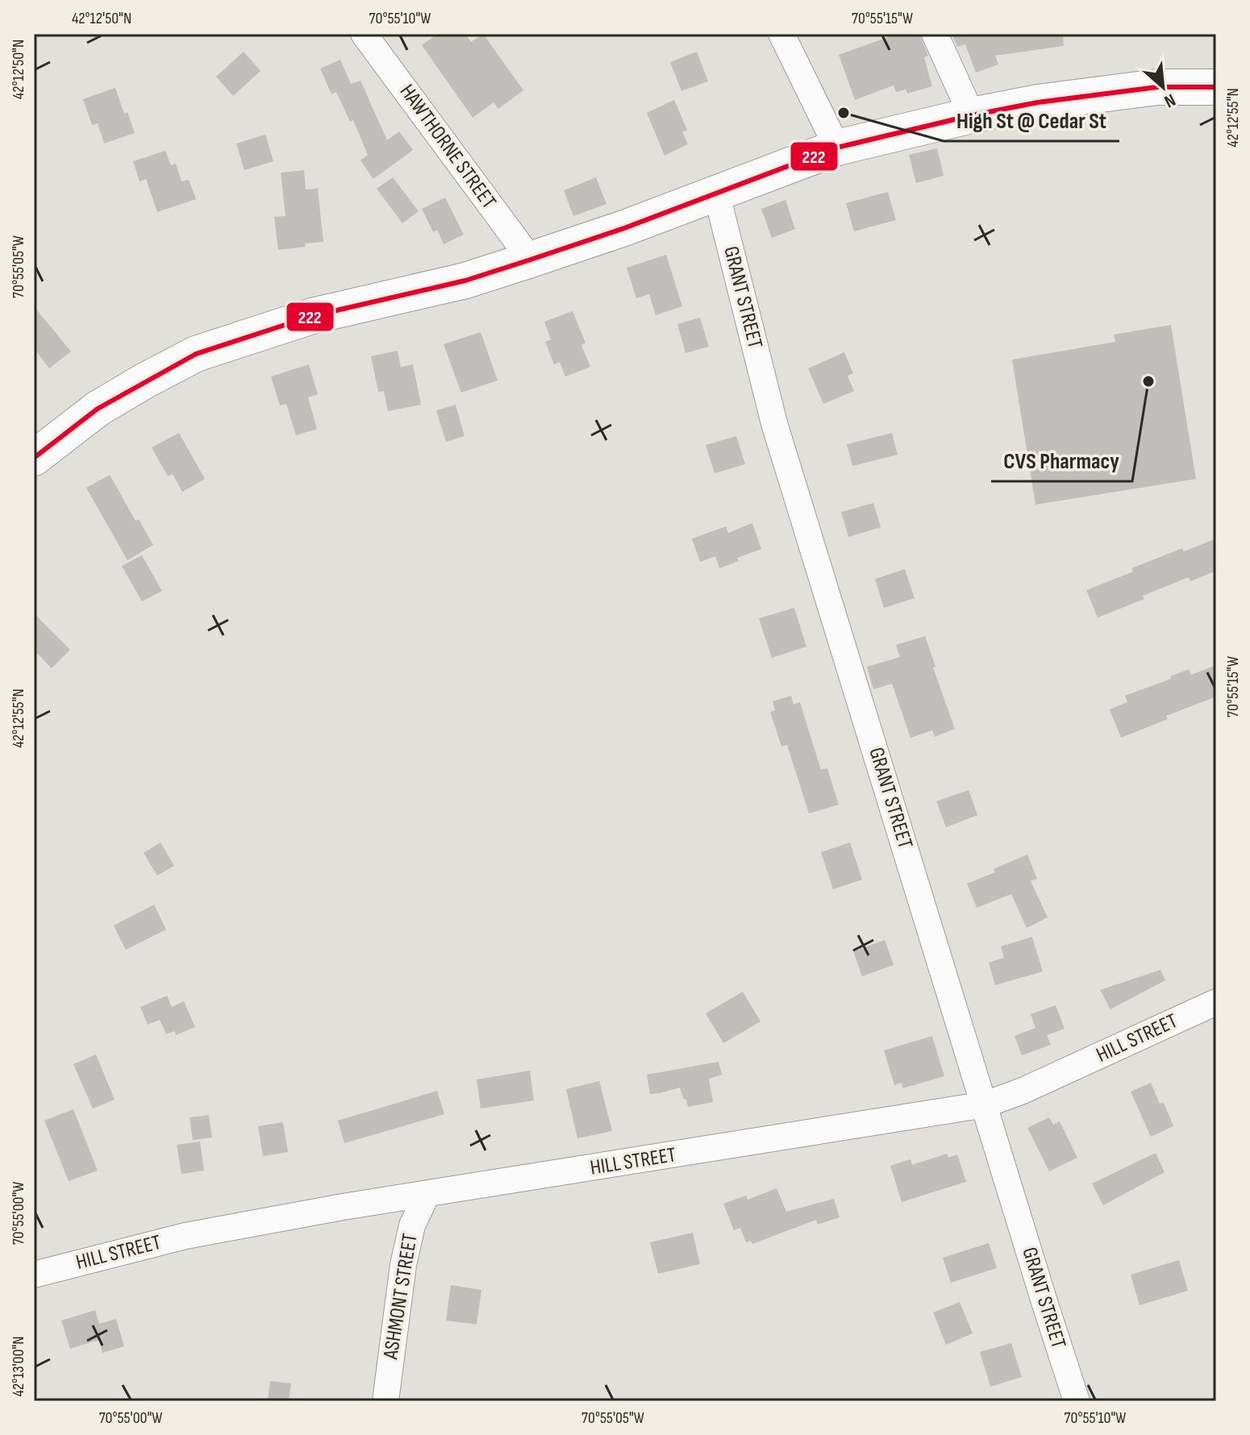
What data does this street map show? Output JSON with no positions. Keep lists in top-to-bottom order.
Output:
{
  "streets": {
    "street": [
      "HAWTHORNE STREET",
      "GRANT STREET",
      "HILL STREET",
      "ASHMONT STREET"
    ]
  },
  "crossings": [
    ["GRANT STREET", "HILL STREET"],
    ["HILL STREET", "ASHMONT STREET"]
  ],
  "places": ["High St @ Cedar St", "CVS Pharmacy"],
  "lines": ["transit line 222"],
  "north": "bottom right",
  "coordinates": [
    "42°12'50\"N",
    "70°55'10\"W",
    "70°55'15\"W",
    "42°12'55\"N",
    "70°55'05\"W",
    "70°55'00\"W",
    "42°13'00\"N"
  ]
}
